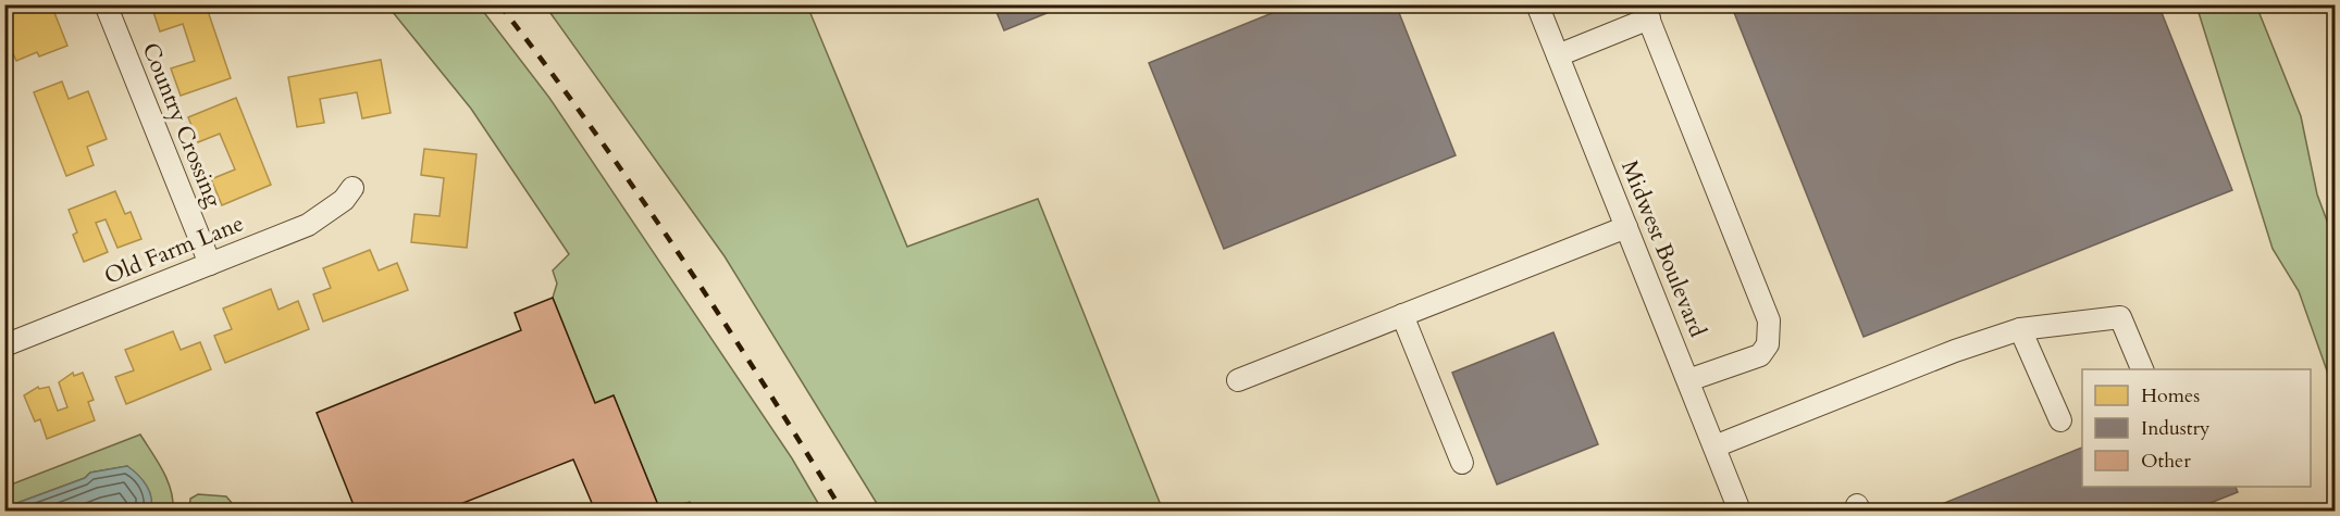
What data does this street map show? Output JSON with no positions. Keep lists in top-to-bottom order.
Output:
{
  "streets": {
    "street": ["Country Crossing", "Midwest Boulevard", "Old Farm Lane"]
  },
  "crossings": [
    ["Country Crossing", "Old Farm Lane"]
  ],
  "legend": ["Homes", "Industry", "Other"]
}
